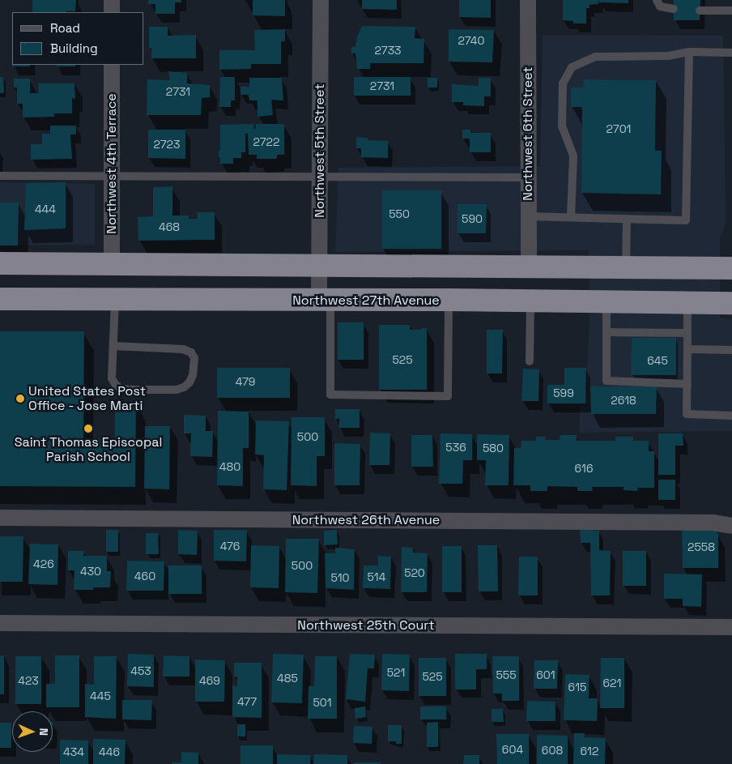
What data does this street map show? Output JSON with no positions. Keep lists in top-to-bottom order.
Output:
{
  "streets": {
    "highway": ["Northwest 27th Avenue"],
    "street": [
      "Northwest 6th Street",
      "Northwest 5th Street",
      "Northwest 4th Terrace",
      "Northwest 26th Avenue",
      "Northwest 25th Court"
    ]
  },
  "crossings": [
    ["Northwest 5th Street", "Northwest 27th Avenue"]
  ],
  "places": ["United States Post Office - Jose Marti", "Saint Thomas Episcopal Parish School"],
  "house_numbers": [
    "2740",
    "2733",
    "2731",
    "2731",
    "2701",
    "2722",
    "2723",
    "444",
    "550",
    "590",
    "468",
    "525",
    "645",
    "479",
    "599",
    "2618",
    "500",
    "536",
    "580",
    "480",
    "616",
    "476",
    "2558",
    "426",
    "500",
    "430",
    "520",
    "460",
    "514",
    "510",
    "453",
    "521",
    "555",
    "601",
    "525",
    "485",
    "423",
    "469",
    "621",
    "615",
    "445",
    "477",
    "501",
    "604",
    "608",
    "612",
    "434",
    "446"
  ],
  "legend": ["Road", "Building"],
  "north": "right"
}
